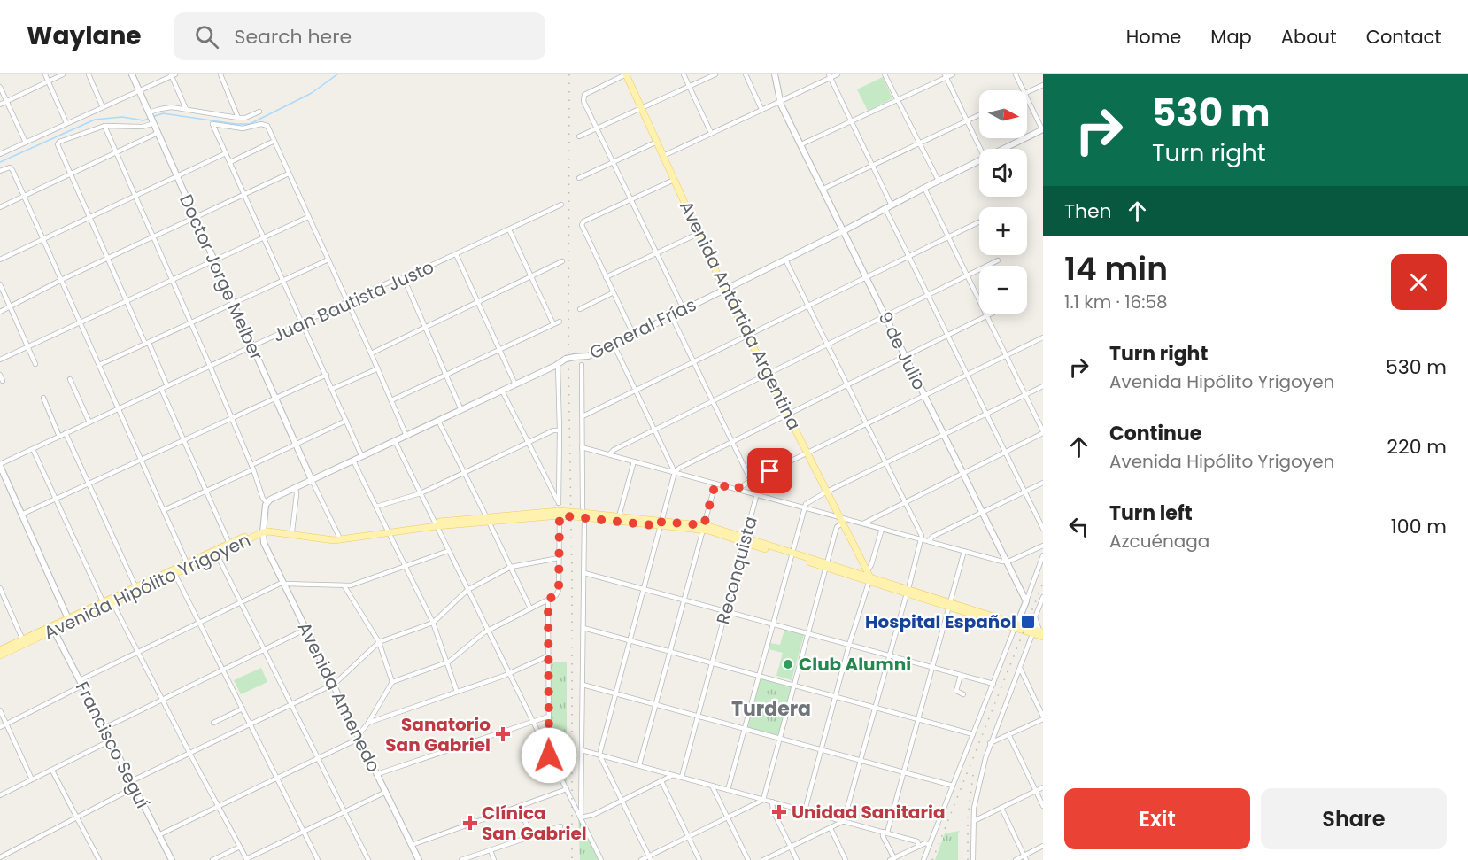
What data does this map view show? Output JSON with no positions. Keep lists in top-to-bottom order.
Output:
{
  "streets": {
    "main road": ["Avenida Antártida Argentina", "Avenida Hipólito Yrigoyen"],
    "street": [
      "Doctor Jorge Melber",
      "Juan Bautista Justo",
      "General Frías",
      "9 de Julio",
      "Reconquista",
      "Avenida Amenedo",
      "Francisco Seguí"
    ]
  },
  "crossings": [
    ["Doctor Jorge Melber", "Juan Bautista Justo"],
    ["Doctor Jorge Melber", "General Frías"],
    ["Avenida Antártida Argentina", "General Frías"],
    ["Avenida Antártida Argentina", "Avenida Hipólito Yrigoyen"],
    ["General Frías", "9 de Julio"],
    ["General Frías", "Reconquista"],
    ["Reconquista", "Avenida Hipólito Yrigoyen"],
    ["Avenida Hipólito Yrigoyen", "Avenida Amenedo"],
    ["Avenida Hipólito Yrigoyen", "Francisco Seguí"]
  ],
  "districts": ["Turdera"],
  "places": {
    "transit": ["Hospital Español"],
    "other": ["Club Alumni"],
    "health": ["Sanatorio San Gabriel", "Unidad Sanitaria", "Clínica San Gabriel"]
  },
  "north": "right",
  "page": {
    "header": "Waylane",
    "search": "Search here",
    "nav": [
      "Home",
      "Map",
      "About",
      "Contact"
    ],
    "turn": ["530 m", "Turn right"],
    "map_buttons": ["+", "−"],
    "then": "Then",
    "heading": ["14 min", "1.1 km · 16:58"],
    "list": [
      {
        "name": "Turn right",
        "note": "Avenida Hipólito Yrigoyen",
        "value": "530 m"
      },
      {
        "name": "Continue",
        "note": "Avenida Hipólito Yrigoyen",
        "value": "220 m"
      },
      {
        "name": "Turn left",
        "note": "Azcuénaga",
        "value": "100 m"
      }
    ],
    "buttons": ["Exit", "Share"]
  }
}
